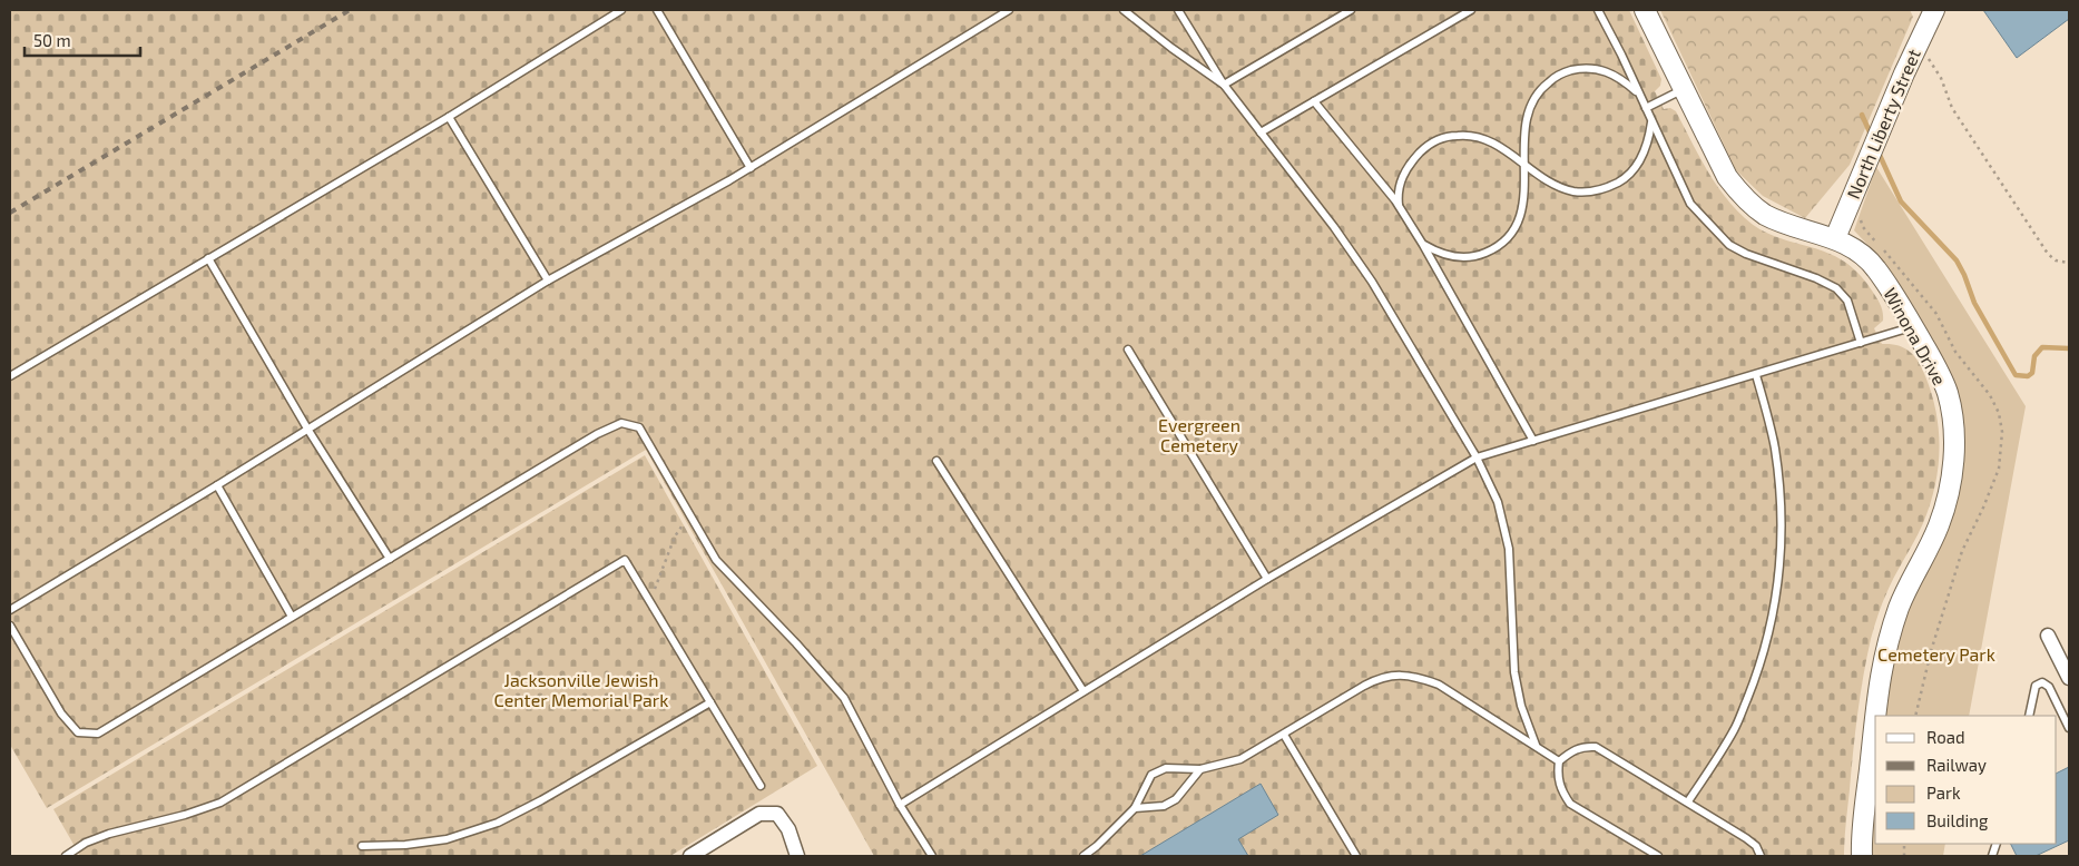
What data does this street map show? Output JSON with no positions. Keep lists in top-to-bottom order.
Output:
{
  "streets": {
    "street": ["North Liberty Street", "Winona Drive"]
  },
  "crossings": [
    ["North Liberty Street", "Winona Drive"]
  ],
  "parks": ["Evergreen Cemetery", "Cemetery Park", "Jacksonville Jewish Center Memorial Park"],
  "legend": [
    "Road",
    "Railway",
    "Park",
    "Building"
  ],
  "scale_bar": "50 m"
}
